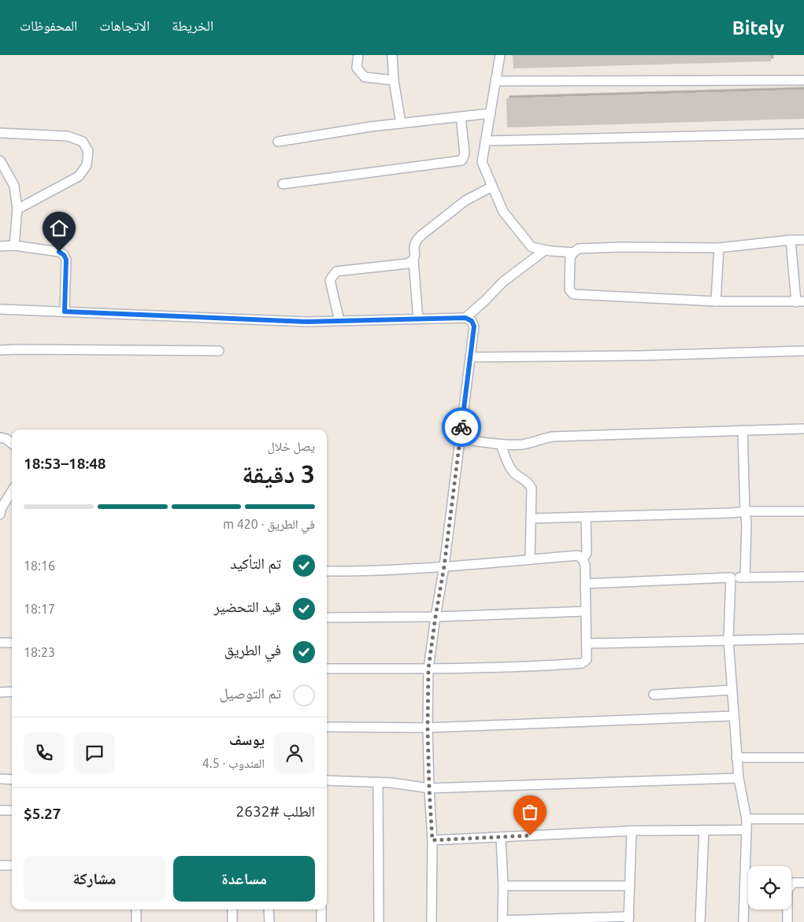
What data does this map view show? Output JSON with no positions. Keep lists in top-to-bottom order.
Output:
{
  "page": {
    "header": "Bitely",
    "nav": ["الخريطة", "الاتجاهات", "المحفوظات"],
    "heading": ["3 دقيقة", "يصل خلال", "18:48–18:53"],
    "panel": [
      "يوسف",
      "المندوب · 4.5",
      "الطلب #2632",
      "$5.27"
    ],
    "bar": "في الطريق · 420 m",
    "list": [
      ["تم التأكيد", "18:16"],
      ["قيد التحضير", "18:17"],
      ["في الطريق", "18:23"],
      "تم التوصيل"
    ],
    "buttons": ["مساعدة", "مشاركة"]
  }
}
